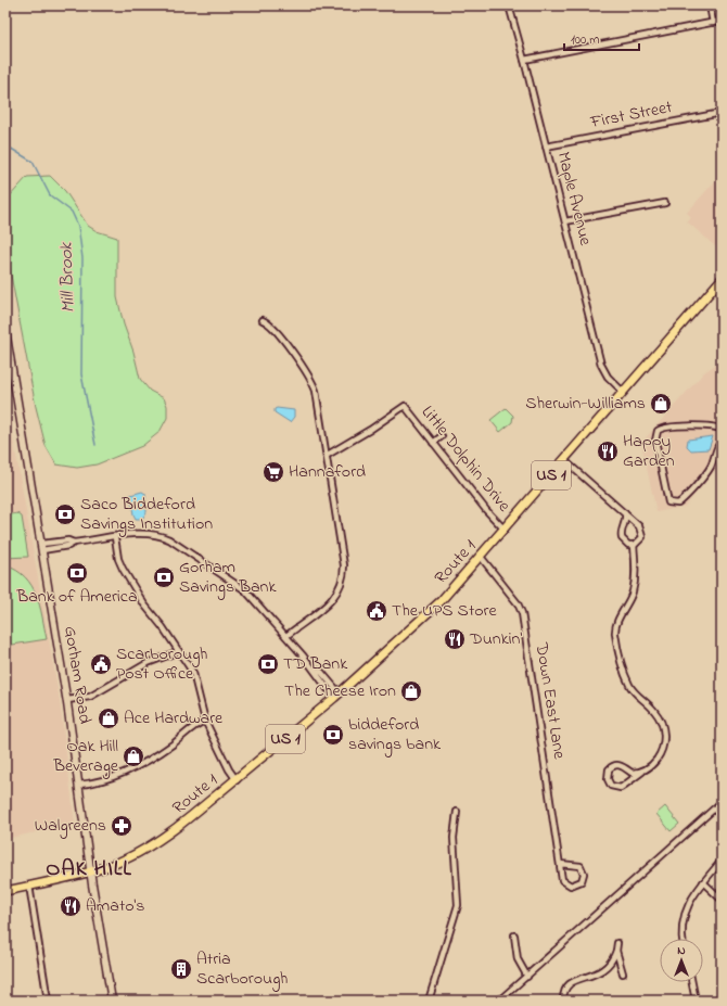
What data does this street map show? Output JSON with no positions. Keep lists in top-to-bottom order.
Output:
{
  "streets": {
    "main road": ["US 1", "Route 1", "Gorham Road"],
    "street": [
      "First Street",
      "Maple Avenue",
      "Little Dolphin Drive",
      "Down East Lane"
    ]
  },
  "crossings": [
    ["First Street", "Maple Avenue"],
    ["Maple Avenue", "Route 1"],
    ["Little Dolphin Drive", "Route 1"],
    ["Route 1", "Gorham Road"],
    ["Route 1", "Down East Lane"]
  ],
  "districts": ["OAK HILL"],
  "water": ["Mill Brook"],
  "places": {
    "shop": [
      "Sherwin-Williams",
      "The Cheese Iron",
      "Ace Hardware",
      "Oak Hill Beverage"
    ],
    "restaurant": ["Happy Garden", "Dunkin'", "Amato's"],
    "supermarket": ["Hannaford"],
    "bank": [
      "Saco Biddeford Savings Institution",
      "Bank of America",
      "Gorham Savings Bank",
      "TD Bank",
      "biddeford savings bank"
    ],
    "public building": ["The UPS Store", "Scarborough Post Office"],
    "pharmacy": ["Walgreens"],
    "building": ["Atria Scarborough"]
  },
  "scale_bar": "100 m",
  "north": "top"
}
